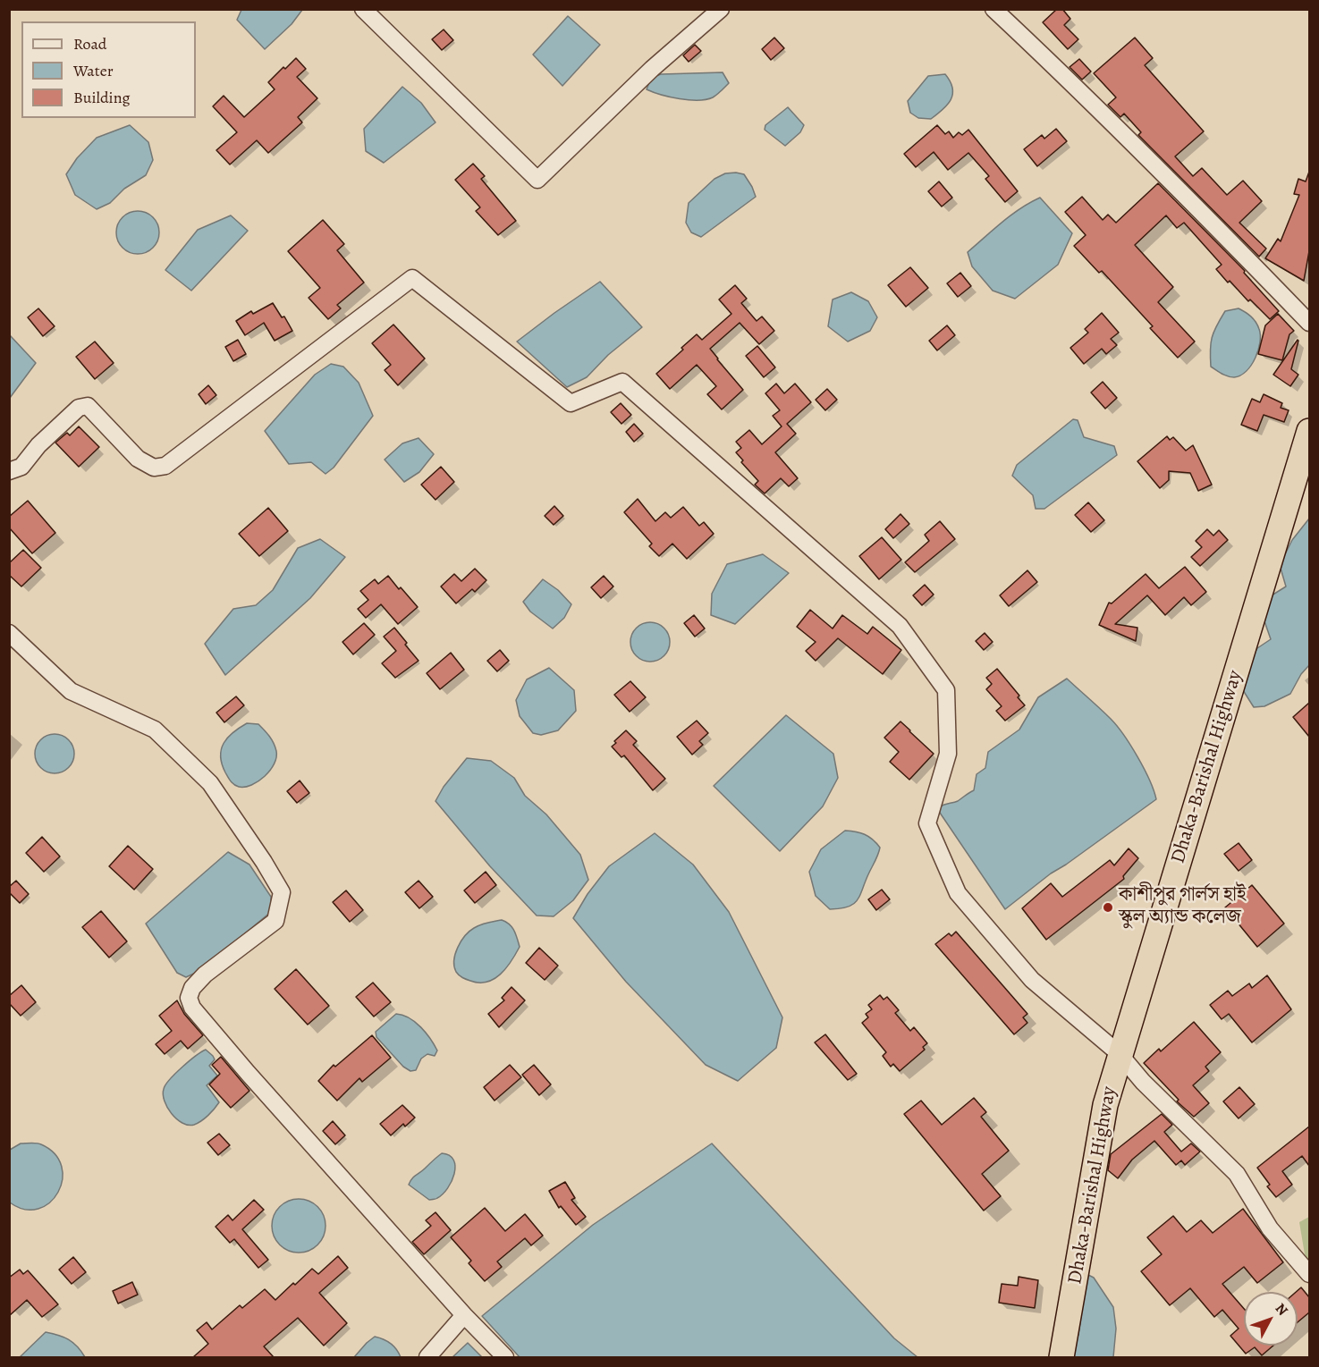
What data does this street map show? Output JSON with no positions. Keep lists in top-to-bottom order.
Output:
{
  "streets": {
    "highway": ["Dhaka-Barishal Highway"]
  },
  "places": ["কাশীপুর গার্লস হাই স্কুল অ্যান্ড কলেজ"],
  "legend": ["Road", "Water", "Building"],
  "north": "top right"
}
